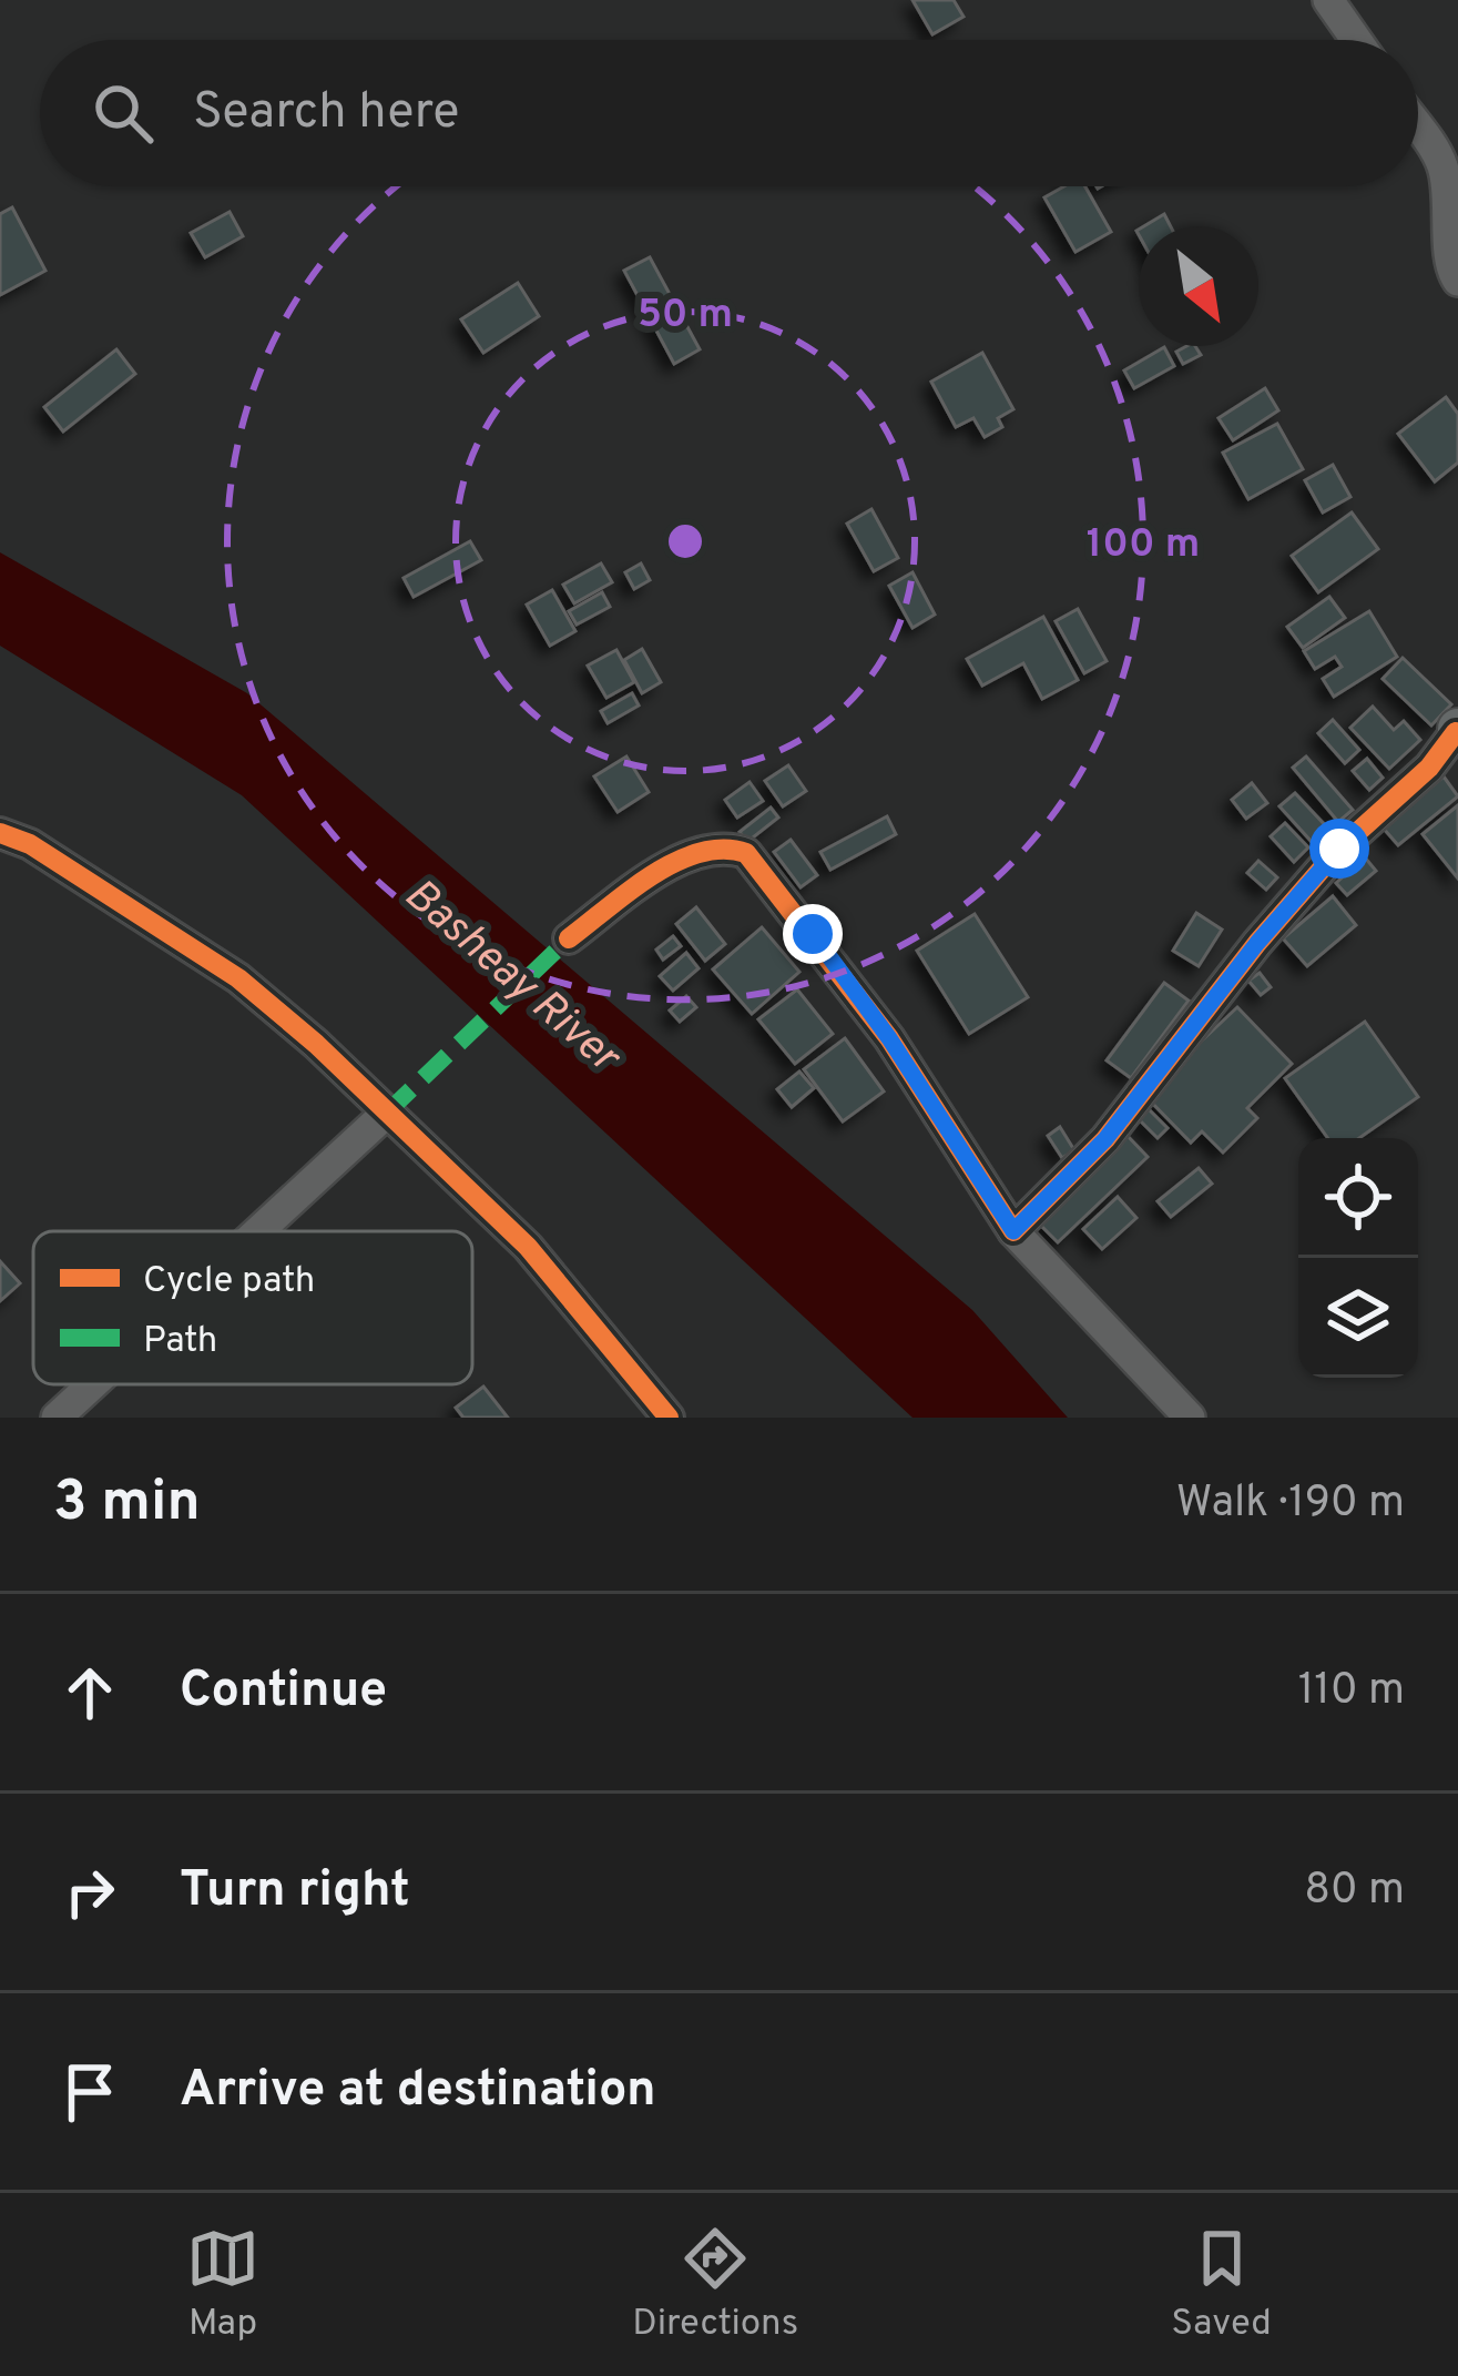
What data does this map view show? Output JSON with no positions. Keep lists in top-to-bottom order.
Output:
{
  "water": ["Basheay River"],
  "legend": ["Cycle path", "Path"],
  "north": "bottom right",
  "page": {
    "search": "Search here",
    "heading": ["3 min", "Walk · 190 m"],
    "list": [
      ["Continue", "110 m"],
      ["Turn right", "80 m"],
      "Arrive at destination"
    ],
    "nav": ["Map", "Directions", "Saved"]
  },
  "rings": ["50 m", "100 m"]
}
